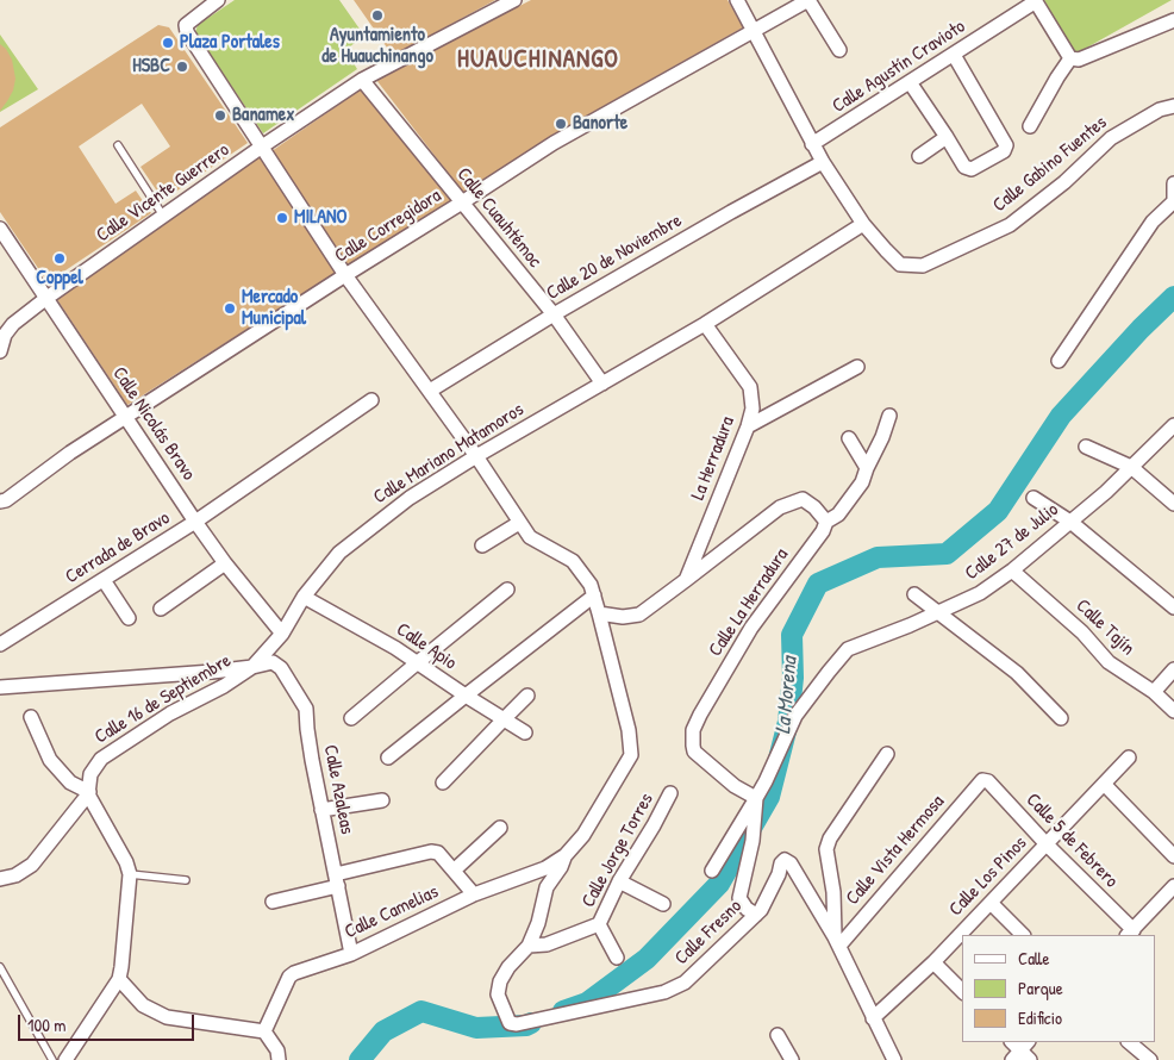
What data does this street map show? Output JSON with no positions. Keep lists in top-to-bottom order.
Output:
{
  "streets": {
    "street": [
      "Calle Agustín Cravioto",
      "Calle Gabino Fuentes",
      "Calle Vicente Guerrero",
      "Calle Cuauhtémoc",
      "Calle Corregidora",
      "Calle 20 de Noviembre",
      "Calle Nicolás Bravo",
      "Calle Mariano Matamoros",
      "La Herradura",
      "Calle 27 de Julio",
      "Cerrada de Bravo",
      "Calle La Herradura",
      "Calle Tajín",
      "Calle Apio",
      "Calle 16 de Septiembre",
      "Calle Azaleas",
      "Calle 5 de Febrero",
      "Calle Jorge Torres",
      "Calle Vista Hermosa",
      "Calle Los Pinos",
      "Calle Camelias",
      "Calle Fresno"
    ]
  },
  "crossings": [
    ["Calle Agustín Cravioto", "Calle Gabino Fuentes"],
    ["Calle Gabino Fuentes", "Calle Corregidora"],
    ["Calle Gabino Fuentes", "Calle 20 de Noviembre"],
    ["Calle Gabino Fuentes", "Calle Mariano Matamoros"],
    ["Calle Vicente Guerrero", "Calle Cuauhtémoc"],
    ["Calle Vicente Guerrero", "Calle Nicolás Bravo"],
    ["Calle Cuauhtémoc", "Calle Corregidora"],
    ["Calle Cuauhtémoc", "Calle 20 de Noviembre"],
    ["Calle Cuauhtémoc", "Calle Mariano Matamoros"],
    ["Calle Corregidora", "Calle Nicolás Bravo"],
    ["Calle Nicolás Bravo", "Calle Mariano Matamoros"],
    ["Calle Nicolás Bravo", "Cerrada de Bravo"],
    ["Calle Mariano Matamoros", "La Herradura"],
    ["Calle Mariano Matamoros", "Calle Apio"],
    ["Calle Mariano Matamoros", "Calle 16 de Septiembre"],
    ["Calle Mariano Matamoros", "Calle Azaleas"],
    ["Calle 27 de Julio", "Calle La Herradura"],
    ["Calle 27 de Julio", "Calle Tajín"],
    ["Calle 16 de Septiembre", "Calle Azaleas"],
    ["Calle Azaleas", "Calle Camelias"],
    ["Calle 5 de Febrero", "Calle Vista Hermosa"],
    ["Calle 5 de Febrero", "Calle Los Pinos"],
    ["Calle Jorge Torres", "Calle Fresno"],
    ["Calle Vista Hermosa", "Calle Fresno"],
    ["Calle Los Pinos", "Calle Fresno"]
  ],
  "districts": ["HUAUCHINANGO"],
  "water": ["La Morena"],
  "places": [
    "Ayuntamiento de Huauchinango",
    "Plaza Portales",
    "HSBC",
    "Banamex",
    "Banorte",
    "MILANO",
    "Coppel",
    "Mercado Municipal"
  ],
  "legend": ["Calle", "Parque", "Edificio"],
  "scale_bar": "100 m"
}
